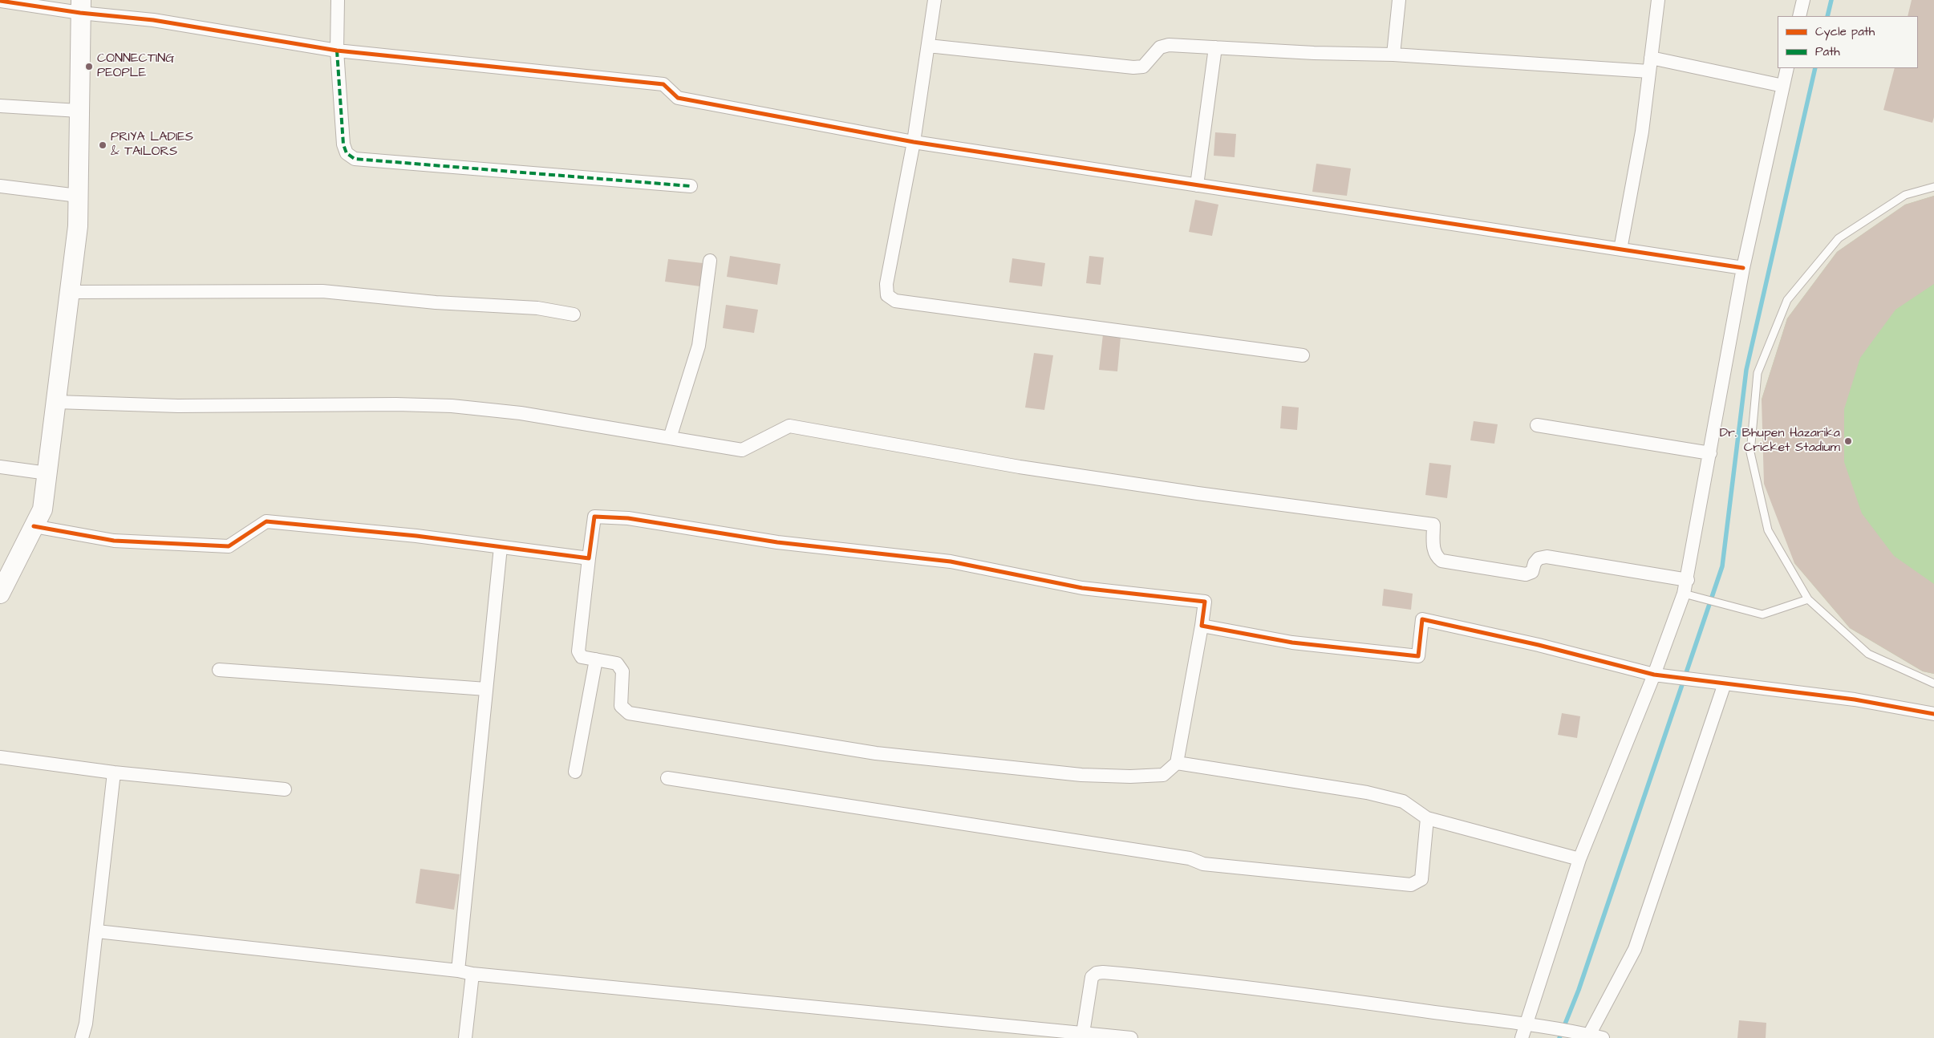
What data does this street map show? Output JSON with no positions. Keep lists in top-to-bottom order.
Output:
{
  "places": ["CONNECTING PEOPLE", "PRIYA LADIES & TAILORS", "Dr. Bhupen Hazarika Cricket Stadium"],
  "legend": ["Cycle path", "Path"]
}
